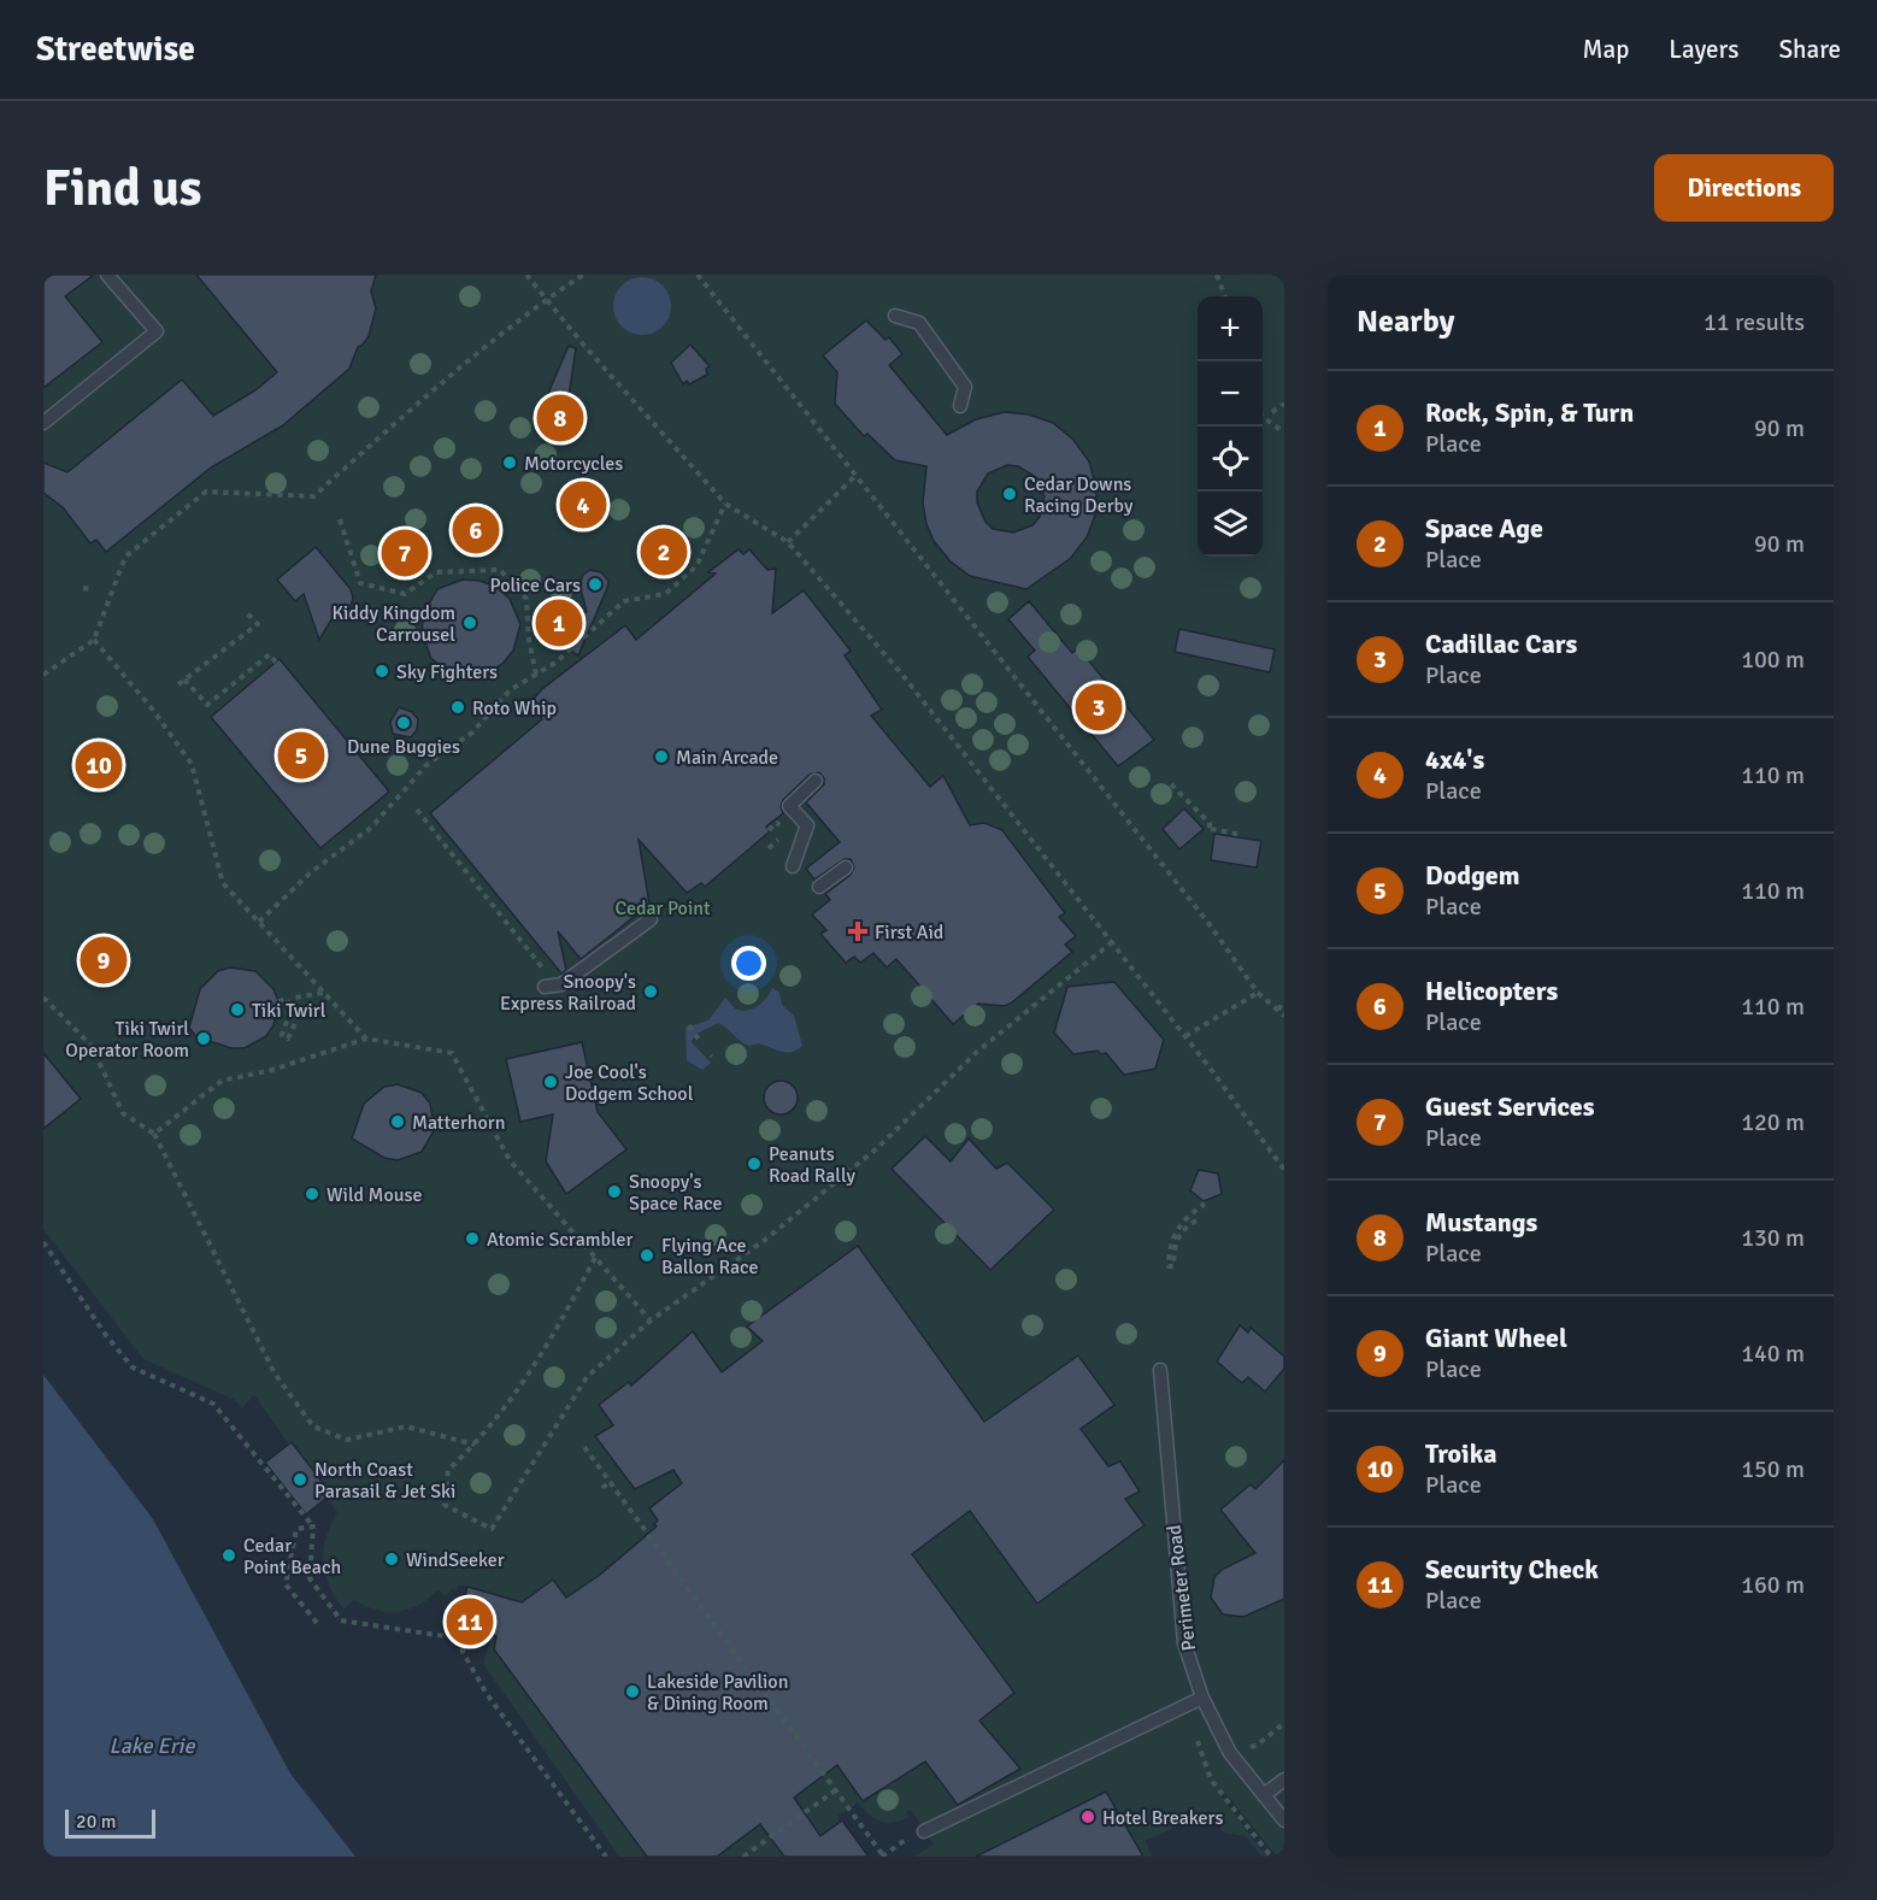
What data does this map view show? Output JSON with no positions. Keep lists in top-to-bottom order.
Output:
{
  "streets": {
    "lane": ["Perimeter Road"]
  },
  "water": ["Lake Erie"],
  "parks": ["Cedar Point"],
  "places": {
    "other": [
      "Motorcycles",
      "Cedar Downs Racing Derby",
      "Police Cars",
      "Kiddy Kingdom Carrousel",
      "Sky Fighters",
      "Roto Whip",
      "Dune Buggies",
      "Main Arcade",
      "Snoopy's Express Railroad",
      "Tiki Twirl",
      "Tiki Twirl Operator Room",
      "Joe Cool's Dodgem School",
      "Matterhorn",
      "Peanuts Road Rally",
      "Snoopy's Space Race",
      "Wild Mouse",
      "Atomic Scrambler",
      "Flying Ace Ballon Race",
      "North Coast Parasail & Jet Ski",
      "Cedar Point Beach",
      "WindSeeker",
      "Lakeside Pavilion & Dining Room",
      "Hotel Breakers"
    ],
    "health": ["First Aid"]
  },
  "scale_bar": "20 m",
  "page": {
    "header": "Streetwise",
    "nav": ["Map", "Layers", "Share"],
    "buttons": "Directions",
    "title": "Find us",
    "heading": ["Nearby", "11 results"],
    "map_buttons": ["+", "−"],
    "list": [
      {
        "mark": "1",
        "name": "Rock, Spin, & Turn",
        "note": "Place",
        "value": "90 m"
      },
      {
        "mark": "2",
        "name": "Space Age",
        "note": "Place",
        "value": "90 m"
      },
      {
        "mark": "3",
        "name": "Cadillac Cars",
        "note": "Place",
        "value": "100 m"
      },
      {
        "mark": "4",
        "name": "4x4's",
        "note": "Place",
        "value": "110 m"
      },
      {
        "mark": "5",
        "name": "Dodgem",
        "note": "Place",
        "value": "110 m"
      },
      {
        "mark": "6",
        "name": "Helicopters",
        "note": "Place",
        "value": "110 m"
      },
      {
        "mark": "7",
        "name": "Guest Services",
        "note": "Place",
        "value": "120 m"
      },
      {
        "mark": "8",
        "name": "Mustangs",
        "note": "Place",
        "value": "130 m"
      },
      {
        "mark": "9",
        "name": "Giant Wheel",
        "note": "Place",
        "value": "140 m"
      },
      {
        "mark": "10",
        "name": "Troika",
        "note": "Place",
        "value": "150 m"
      },
      {
        "mark": "11",
        "name": "Security Check",
        "note": "Place",
        "value": "160 m"
      }
    ],
    "pins": [
      "8",
      "4",
      "6",
      "2",
      "7",
      "1",
      "3",
      "5",
      "10",
      "9",
      "11"
    ],
    "scale": "20 m"
  }
}
